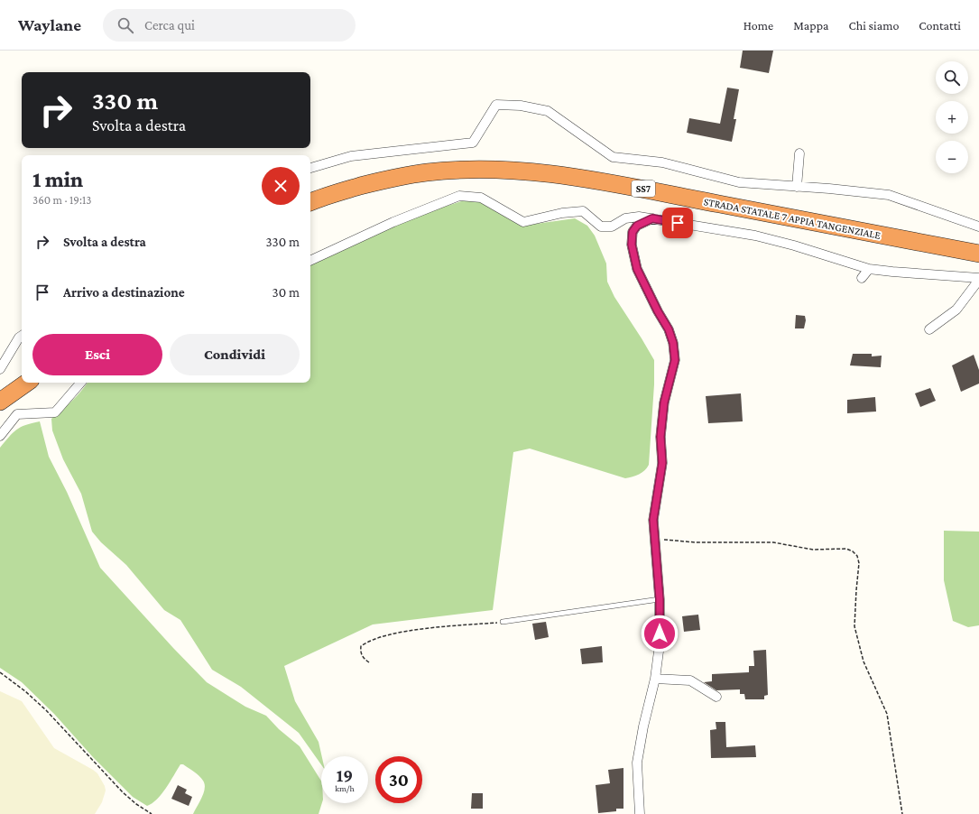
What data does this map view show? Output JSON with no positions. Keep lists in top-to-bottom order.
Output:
{
  "streets": {
    "highway": ["SS7", "STRADA STATALE 7 APPIA TANGENZIALE"]
  },
  "page": {
    "header": "Waylane",
    "search": "Cerca qui",
    "nav": [
      "Home",
      "Mappa",
      "Chi siamo",
      "Contatti"
    ],
    "map_buttons": ["+", "−"],
    "turn": ["330 m", "Svolta a destra"],
    "heading": ["1 min", "360 m · 19:13"],
    "list": [
      {
        "name": "Svolta a destra",
        "value": "330 m"
      },
      {
        "name": "Arrivo a destinazione",
        "value": "30 m"
      }
    ],
    "buttons": ["Esci", "Condividi"],
    "speed": "19 km/h",
    "limit": "30"
  }
}
